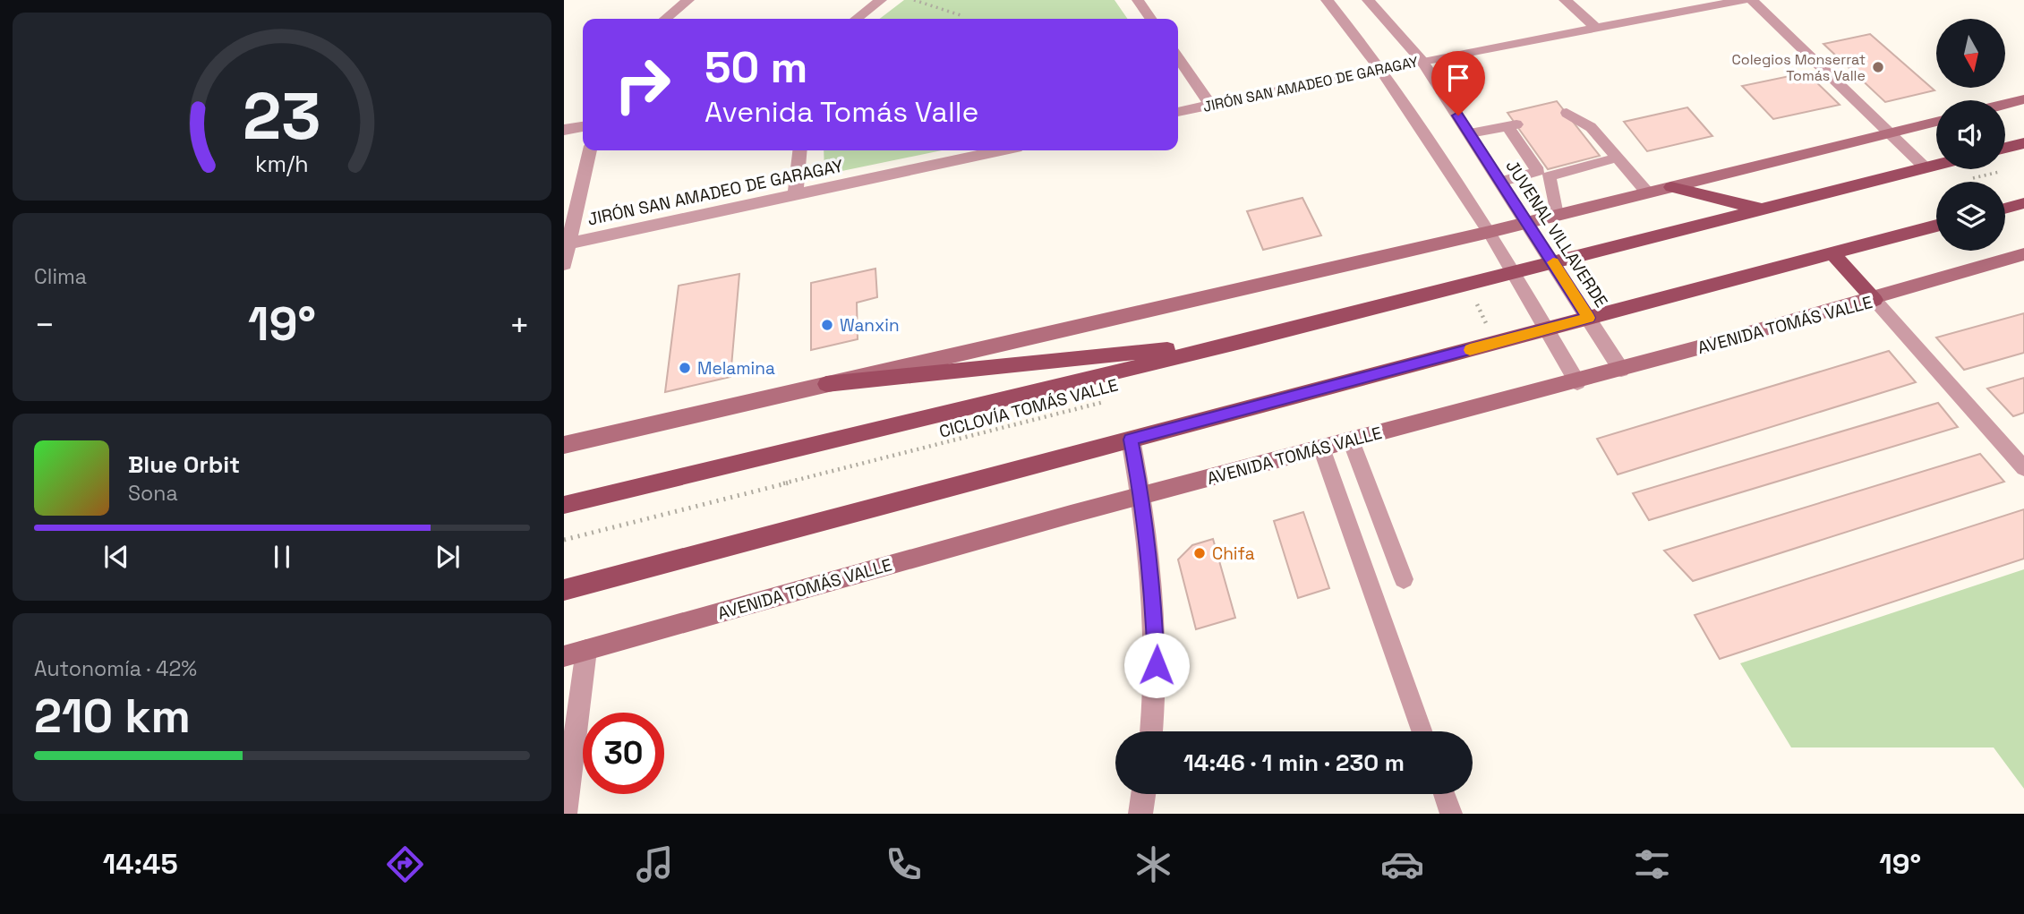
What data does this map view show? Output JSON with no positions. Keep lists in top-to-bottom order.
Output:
{
  "streets": {
    "main road": ["AVENIDA TOMÁS VALLE"],
    "street": ["JIRÓN SAN AMADEO DE GARAGAY", "JUVENAL VILLAVERDE"],
    "path": ["CICLOVÍA TOMÁS VALLE"]
  },
  "crossings": [
    ["JIRÓN SAN AMADEO DE GARAGAY", "JUVENAL VILLAVERDE"],
    ["JUVENAL VILLAVERDE", "AVENIDA TOMÁS VALLE"]
  ],
  "places": [
    "Colegios Monserrat Tomás Valle",
    "Wanxin",
    "Melamina",
    "Chifa"
  ],
  "north": "bottom",
  "page": {
    "turn": ["50 m", "Avenida Tomás Valle"],
    "tile": [
      "Clima",
      ["Autonomía · 42%", "210 km"]
    ],
    "heat": ["−", "19°", "+"],
    "song": ["Blue Orbit", "Sona"],
    "limit": "30",
    "trip": "14:46 · 1 min · 230 m",
    "tabs": ["14:45", "19°"],
    "gauge": ["23", "km/h"]
  }
}
